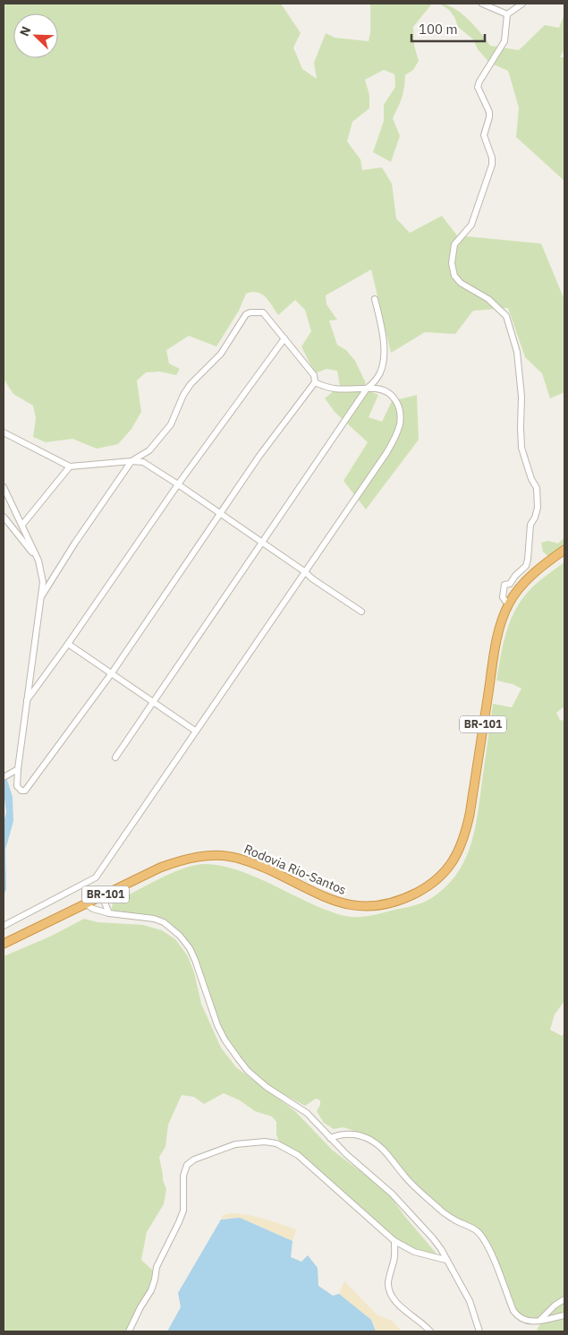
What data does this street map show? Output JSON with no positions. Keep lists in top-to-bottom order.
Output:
{
  "streets": {
    "highway": ["BR-101", "Rodovia Rio-Santos"]
  },
  "scale_bar": "100 m",
  "north": "top left"
}
